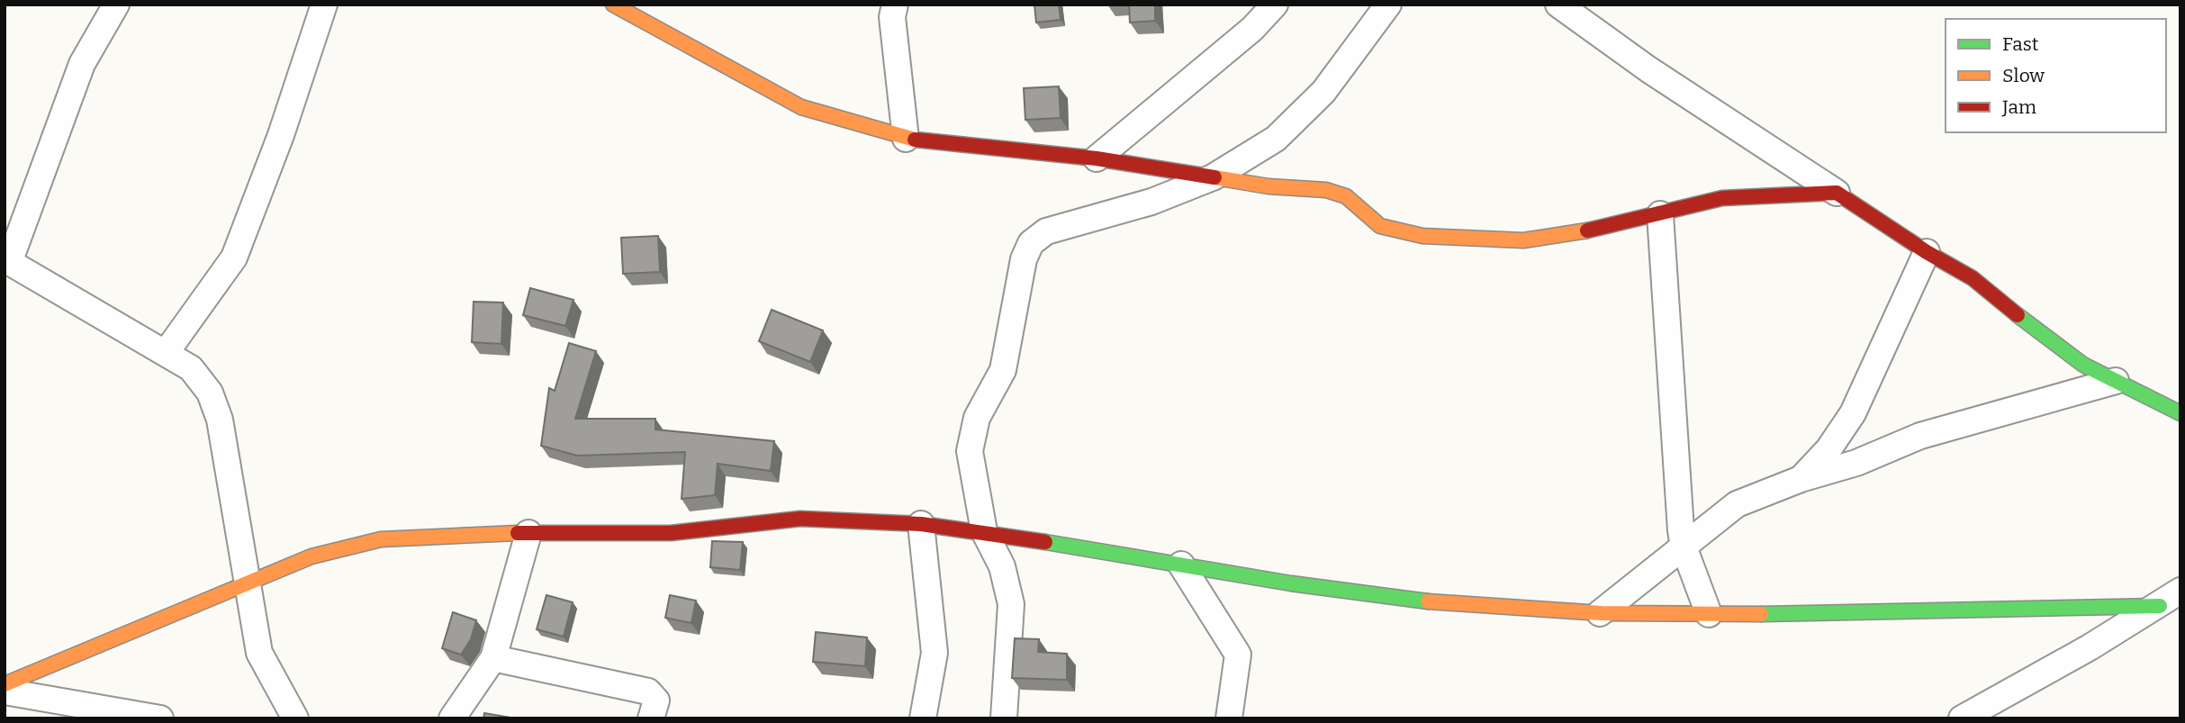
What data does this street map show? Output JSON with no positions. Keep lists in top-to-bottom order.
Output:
{
  "legend": ["Fast", "Slow", "Jam"]
}
